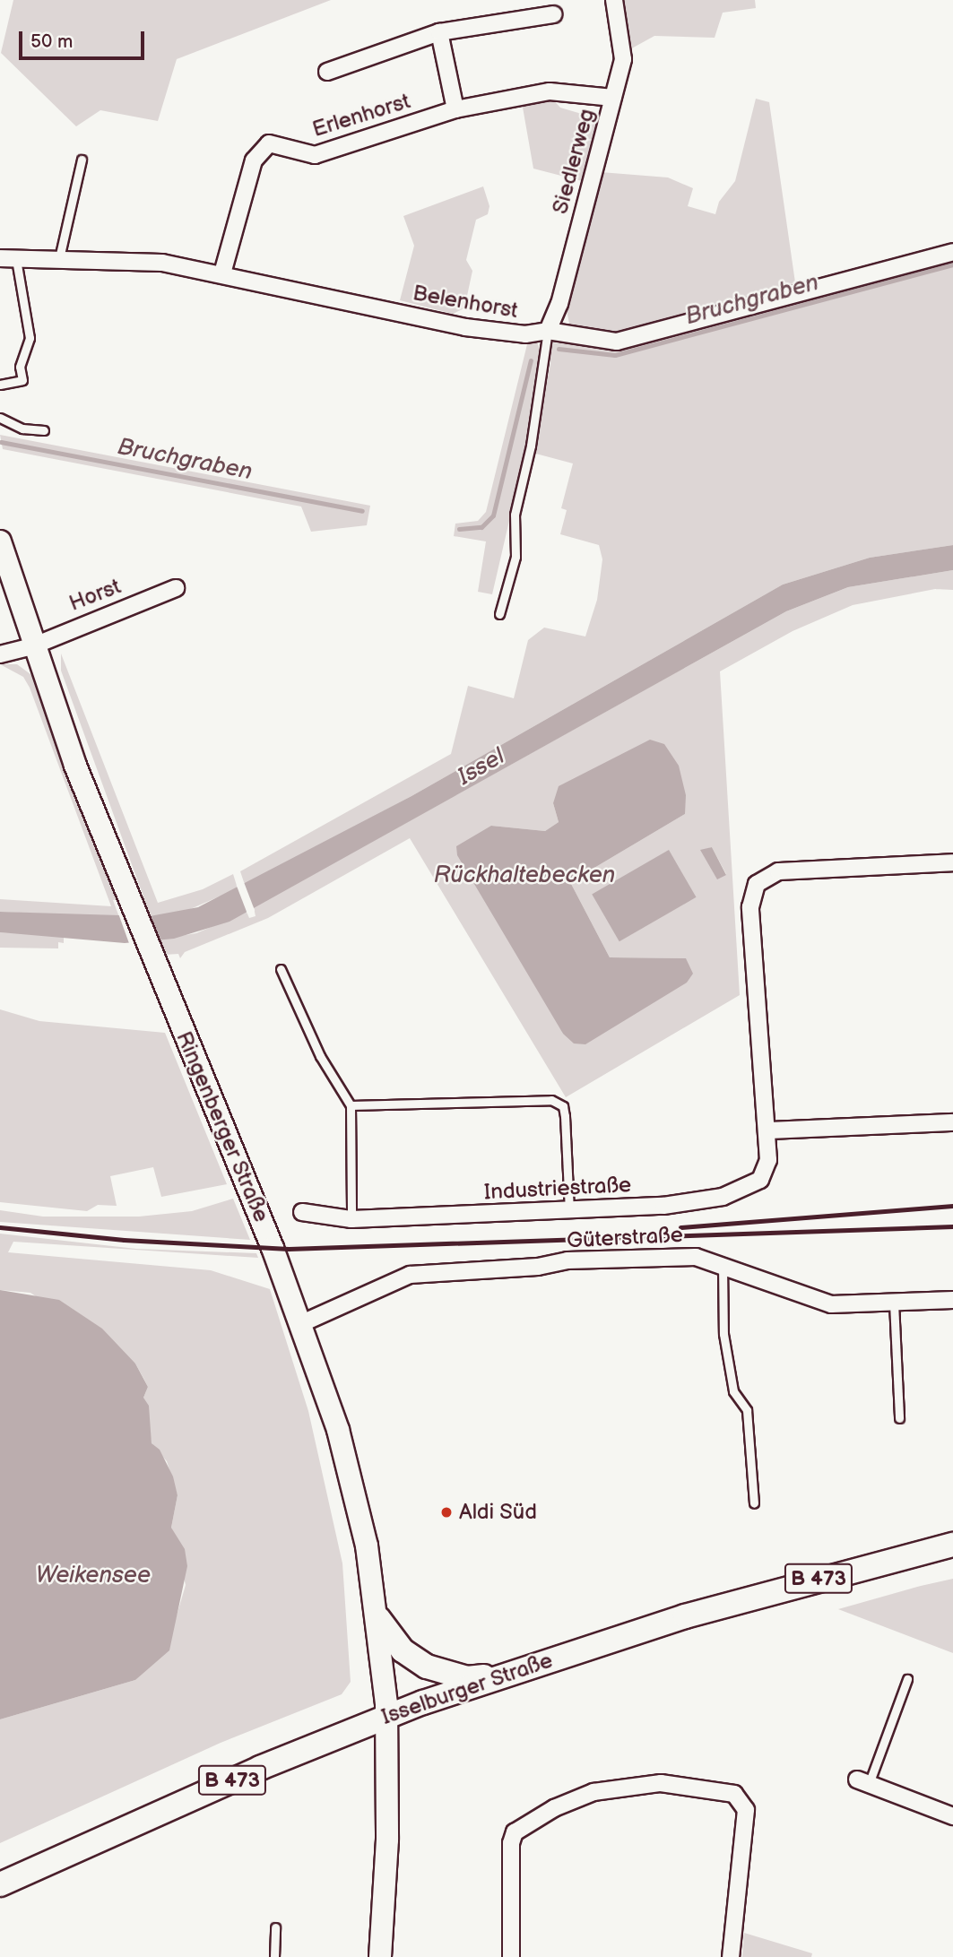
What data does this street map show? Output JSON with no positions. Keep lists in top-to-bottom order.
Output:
{
  "streets": {
    "main road": ["Ringenberger Straße", "B 473", "Isselburger Straße"],
    "street": [
      "Erlenhorst",
      "Siedlerweg",
      "Belenhorst",
      "Horst",
      "Industriestraße",
      "Güterstraße"
    ]
  },
  "crossings": [
    ["Erlenhorst", "Siedlerweg"],
    ["Erlenhorst", "Belenhorst"],
    ["Siedlerweg", "Belenhorst"],
    ["Horst", "Ringenberger Straße"],
    ["Ringenberger Straße", "Güterstraße"],
    ["Ringenberger Straße", "Isselburger Straße"]
  ],
  "water": [
    "Bruchgraben",
    "Issel",
    "Rückhaltebecken",
    "Weikensee"
  ],
  "places": ["Aldi Süd"],
  "scale_bar": "50 m"
}
